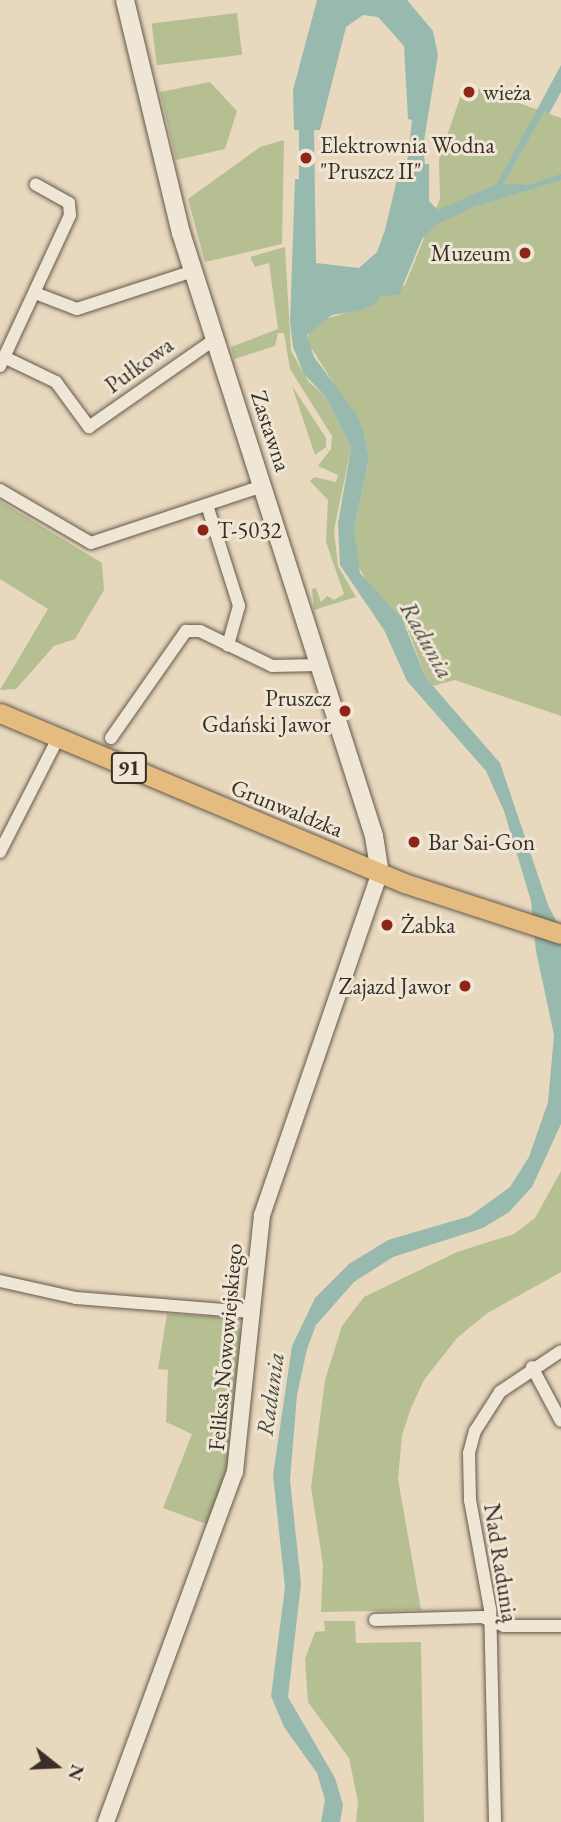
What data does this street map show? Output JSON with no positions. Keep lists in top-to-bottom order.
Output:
{
  "streets": {
    "main road": ["Zastawna", "91", "Grunwaldzka"],
    "street": ["Pułkowa", "Feliksa Nowowiejskiego", "Nad Radunią"]
  },
  "crossings": [
    ["Pułkowa", "Zastawna"],
    ["Zastawna", "Grunwaldzka"],
    ["Zastawna", "Feliksa Nowowiejskiego"],
    ["Grunwaldzka", "Feliksa Nowowiejskiego"]
  ],
  "water": ["Radunia"],
  "places": [
    "wieża",
    "Elektrownia Wodna \"Pruszcz II\"",
    "Muzeum",
    "T-5032",
    "Pruszcz Gdański Jawor",
    "Bar Sai-Gon",
    "Żabka",
    "Zajazd Jawor"
  ],
  "north": "right"
}
